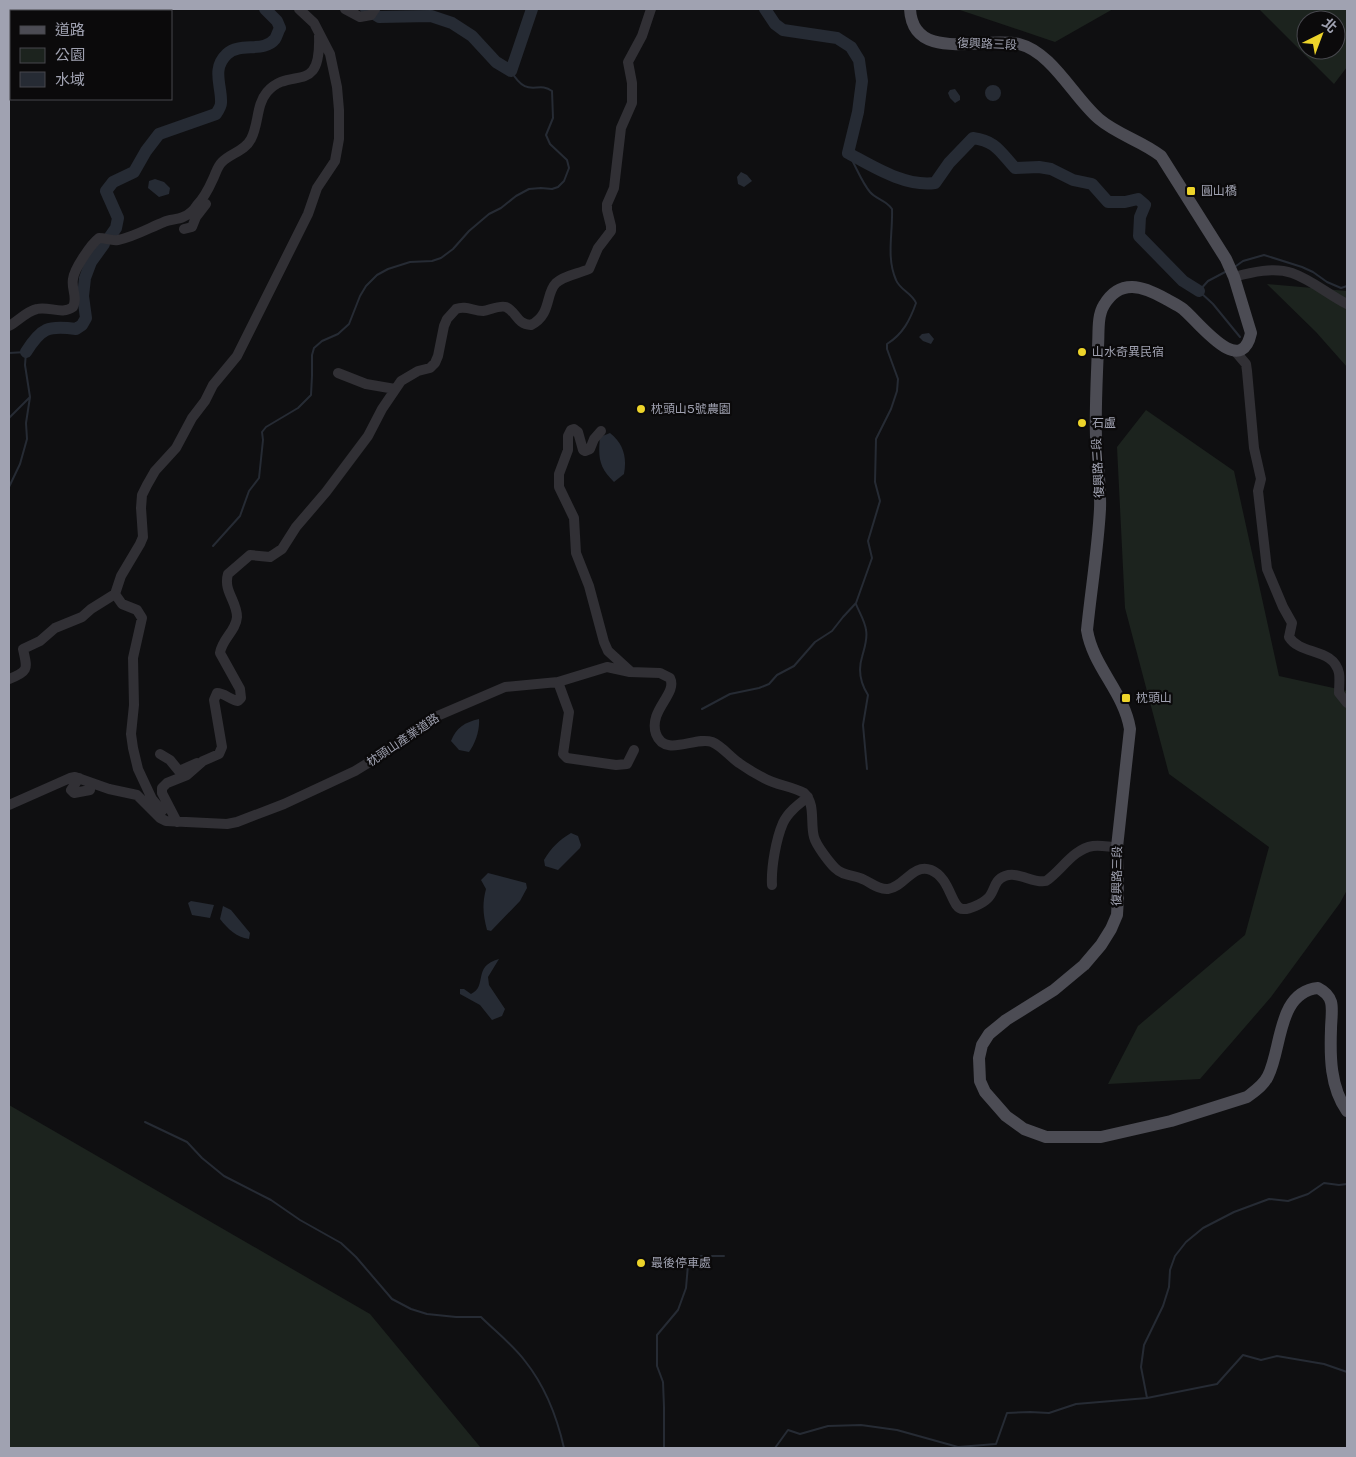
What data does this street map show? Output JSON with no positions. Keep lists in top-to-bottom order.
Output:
{
  "streets": {
    "main road": ["復興路三段"],
    "street": ["枕頭山產業道路"]
  },
  "places": {
    "transit": ["圓山橋", "枕頭山"],
    "other": [
      "山水奇異民宿",
      "枕頭山5號農園",
      "石盧",
      "最後停車處"
    ]
  },
  "legend": ["道路", "公園", "水域"],
  "north": "top right"
}
